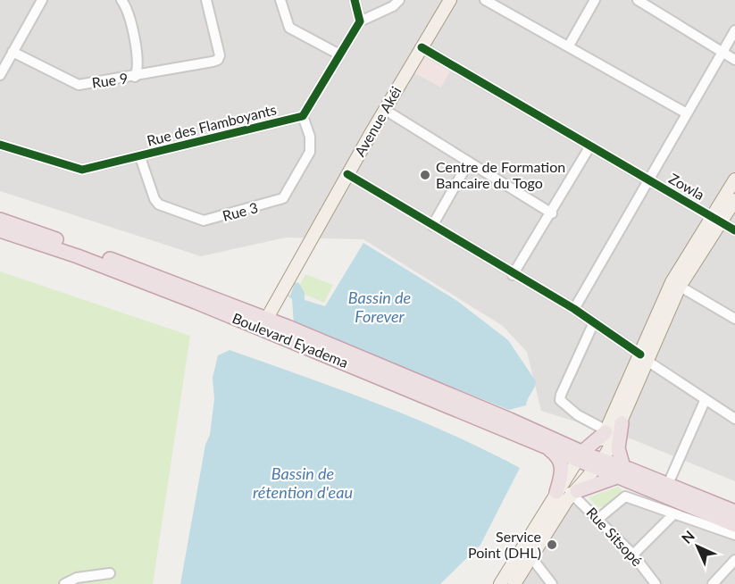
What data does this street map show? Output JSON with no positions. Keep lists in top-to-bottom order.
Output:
{
  "streets": {
    "highway": ["Boulevard Eyadema"],
    "main road": ["Avenue Akéi"],
    "street": [
      "Rue 9",
      "Rue des Flamboyants",
      "Zowla",
      "Rue 3",
      "Rue Sitsopé"
    ]
  },
  "crossings": [
    ["Avenue Akéi", "Zowla"],
    ["Avenue Akéi", "Boulevard Eyadema"],
    ["Rue des Flamboyants", "Rue 3"]
  ],
  "water": ["Bassin de Forever", "Bassin de rétention d'eau"],
  "places": ["Centre de Formation Bancaire du Togo", "Service Point (DHL)"],
  "north": "top left"
}
